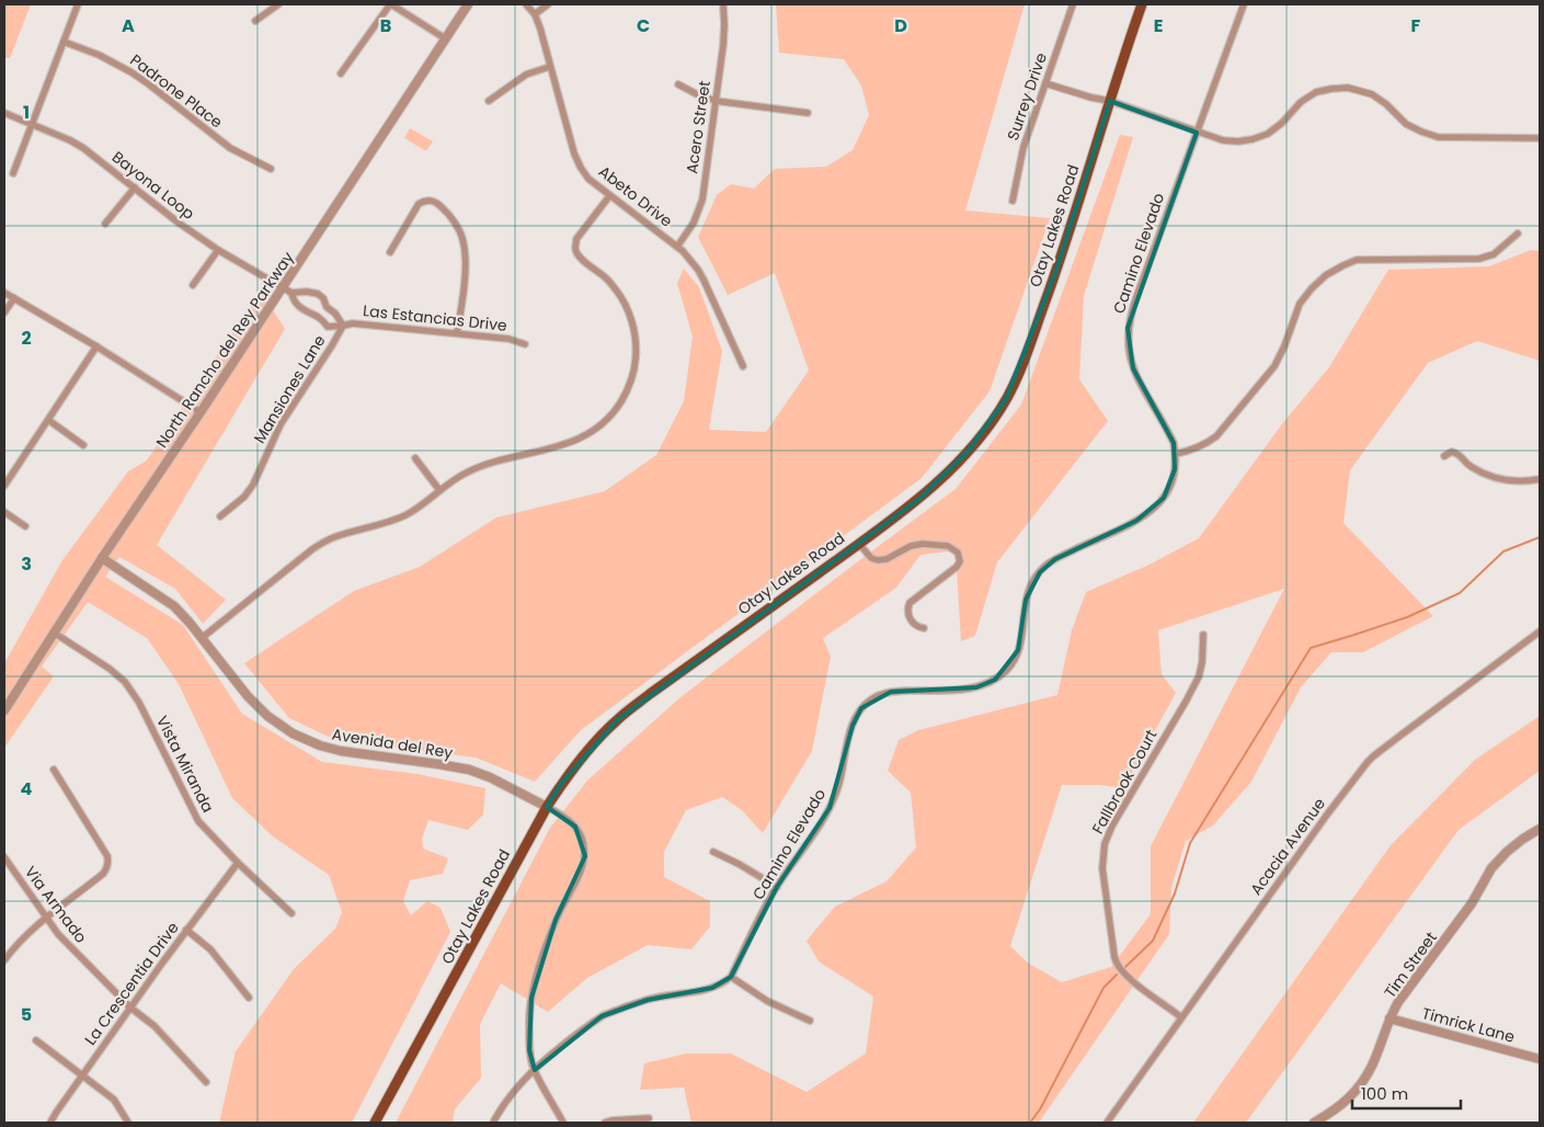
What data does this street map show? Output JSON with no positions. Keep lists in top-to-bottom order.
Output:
{
  "streets": {
    "main road": ["Otay Lakes Road"],
    "street": [
      "Padrone Place",
      "Surrey Drive",
      "Acero Street",
      "Bayona Loop",
      "Abeto Drive",
      "Camino Elevado",
      "Las Estancias Drive",
      "North Rancho del Rey Parkway",
      "Mansiones Lane",
      "Avenida del Rey",
      "Vista Miranda",
      "Fallbrook Court",
      "Acacia Avenue",
      "Via Armado",
      "Tim Street",
      "La Crescentia Drive",
      "Timrick Lane"
    ]
  },
  "crossings": [
    ["Acero Street", "Abeto Drive"],
    ["Bayona Loop", "Las Estancias Drive"],
    ["Bayona Loop", "North Rancho del Rey Parkway"],
    ["Otay Lakes Road", "Avenida del Rey"],
    ["Las Estancias Drive", "North Rancho del Rey Parkway"],
    ["Las Estancias Drive", "Mansiones Lane"],
    ["North Rancho del Rey Parkway", "Avenida del Rey"],
    ["North Rancho del Rey Parkway", "Vista Miranda"],
    ["Vista Miranda", "La Crescentia Drive"],
    ["Fallbrook Court", "Acacia Avenue"],
    ["Via Armado", "La Crescentia Drive"],
    ["Tim Street", "Timrick Lane"]
  ],
  "scale_bar": "100 m",
  "grid": {
    "columns": [
      "A",
      "B",
      "C",
      "D",
      "E",
      "F"
    ],
    "rows": [
      "1",
      "2",
      "3",
      "4",
      "5"
    ]
  }
}
